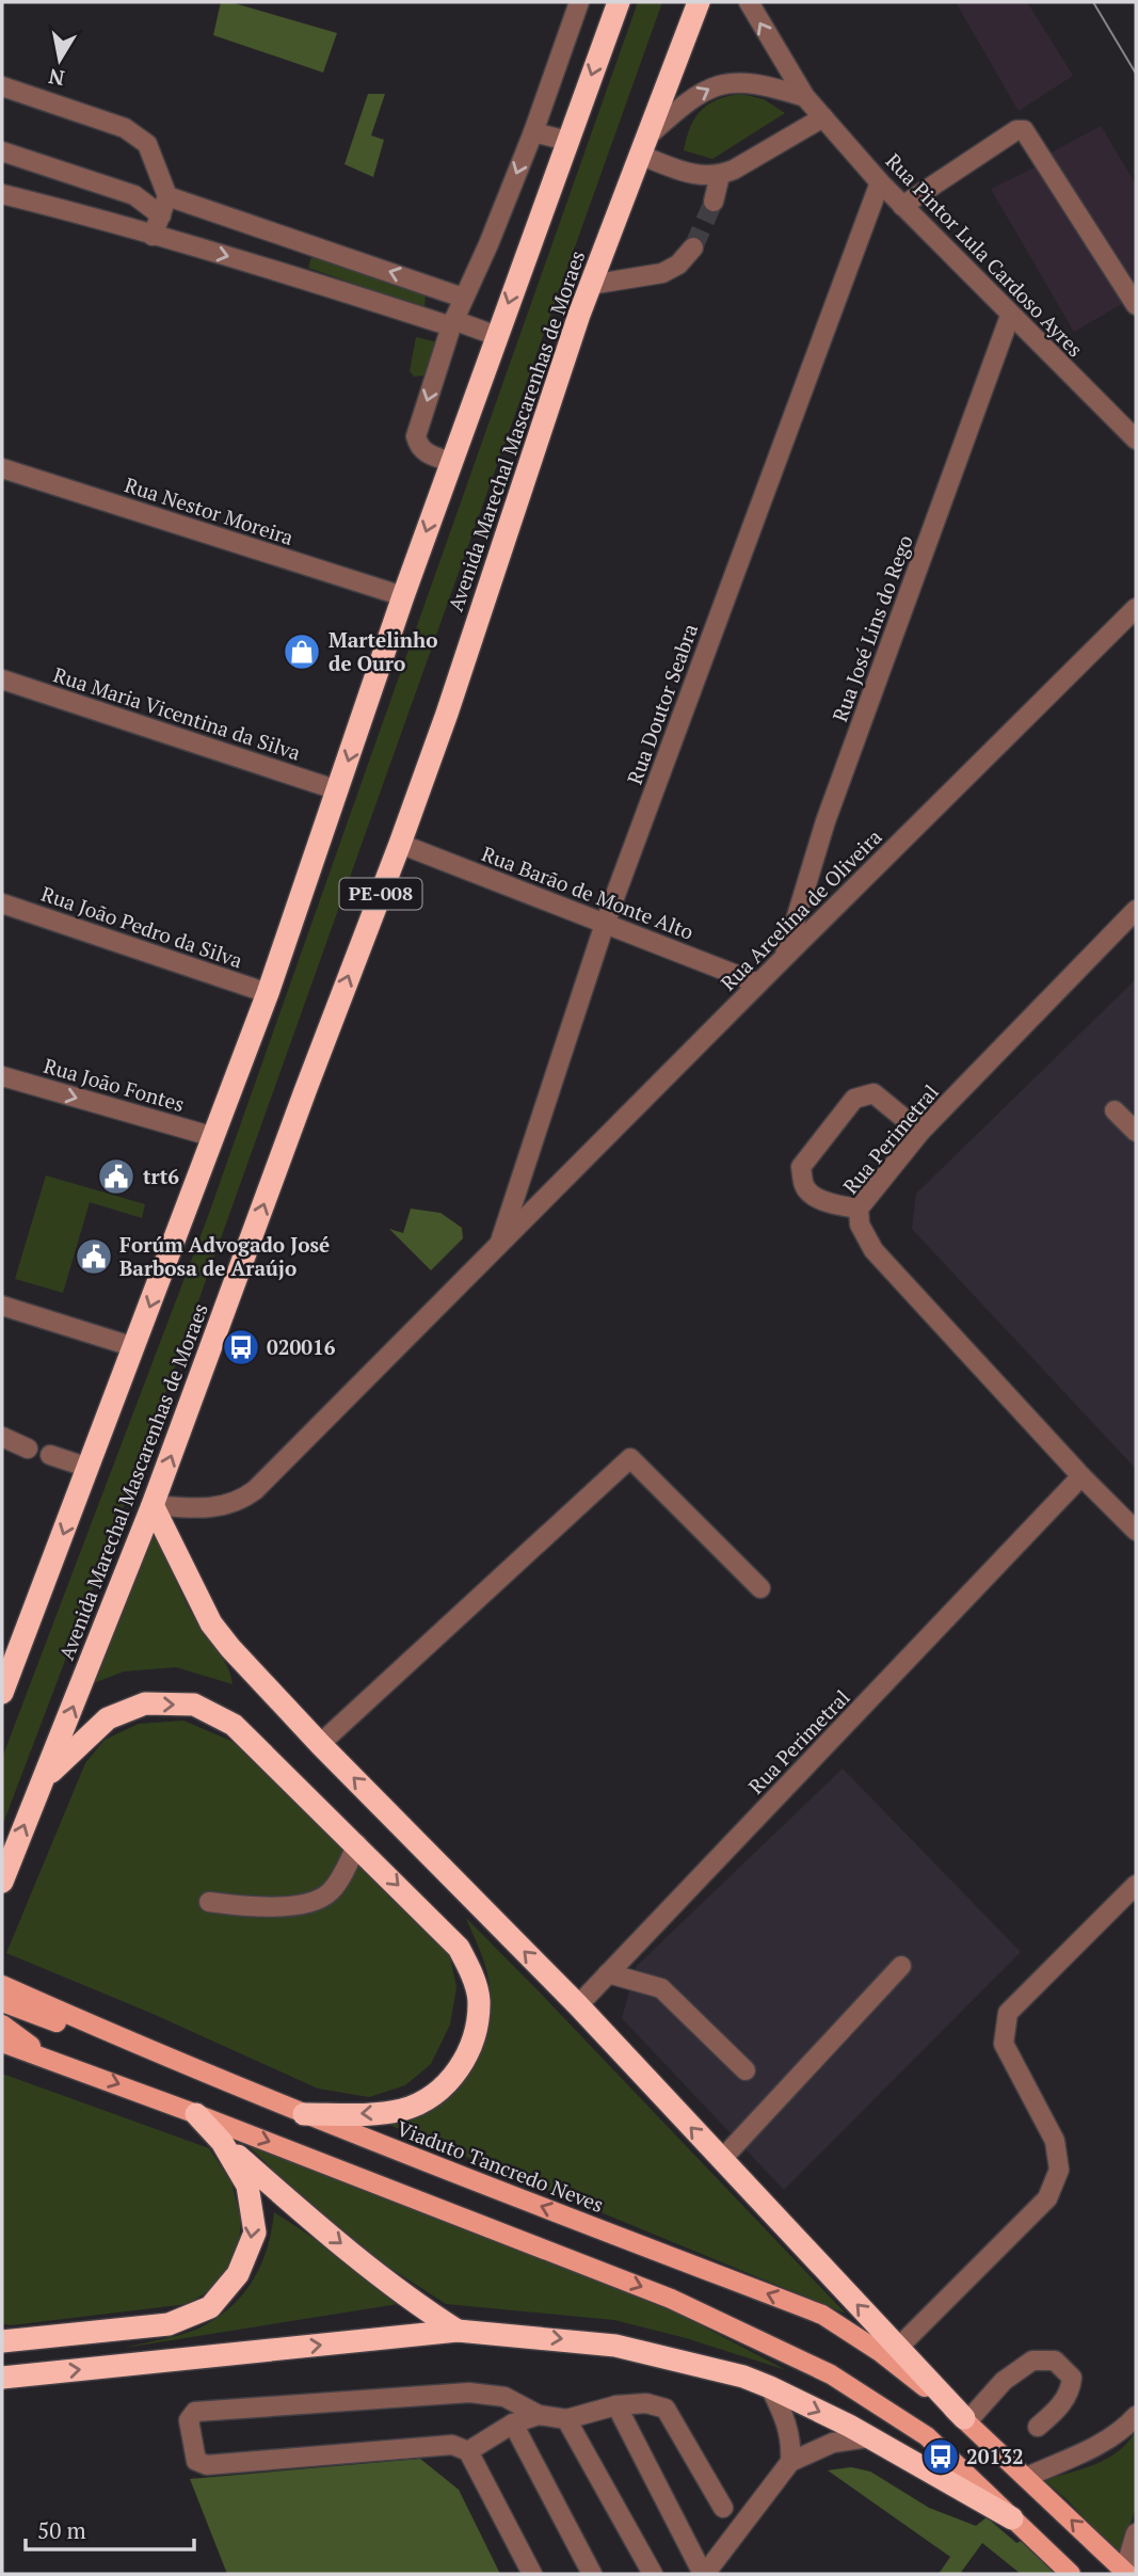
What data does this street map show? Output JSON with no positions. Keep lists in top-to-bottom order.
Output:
{
  "streets": {
    "highway": ["Avenida Marechal Mascarenhas de Moraes", "PE-008"],
    "main road": ["Viaduto Tancredo Neves"],
    "street": [
      "Rua Pintor Lula Cardoso Ayres",
      "Rua Nestor Moreira",
      "Rua José Lins do Rego",
      "Rua Doutor Seabra",
      "Rua Maria Vicentina da Silva",
      "Rua Barão de Monte Alto",
      "Rua Arcelina de Oliveira",
      "Rua João Pedro da Silva",
      "Rua João Fontes",
      "Rua Perimetral"
    ]
  },
  "crossings": [
    ["Rua Pintor Lula Cardoso Ayres", "Avenida Marechal Mascarenhas de Moraes"],
    ["Rua Pintor Lula Cardoso Ayres", "Rua José Lins do Rego"],
    ["Rua Pintor Lula Cardoso Ayres", "Rua Doutor Seabra"],
    ["Avenida Marechal Mascarenhas de Moraes", "Rua Barão de Monte Alto"],
    ["Avenida Marechal Mascarenhas de Moraes", "Rua Arcelina de Oliveira"],
    ["Rua Nestor Moreira", "PE-008"],
    ["Rua José Lins do Rego", "Rua Arcelina de Oliveira"],
    ["Rua Doutor Seabra", "Rua Barão de Monte Alto"],
    ["Rua Doutor Seabra", "Rua Arcelina de Oliveira"],
    ["Rua Maria Vicentina da Silva", "PE-008"],
    ["Rua Barão de Monte Alto", "Rua Arcelina de Oliveira"],
    ["PE-008", "Rua João Pedro da Silva"],
    ["PE-008", "Rua João Fontes"]
  ],
  "one_way": ["Rua João Fontes"],
  "places": {
    "shop": ["Martelinho de Ouro"],
    "public building": ["trt6", "Forúm Advogado José Barbosa de Araújo"],
    "bus stop": ["020016", "20132"]
  },
  "scale_bar": "50 m",
  "north": "bottom"
}
